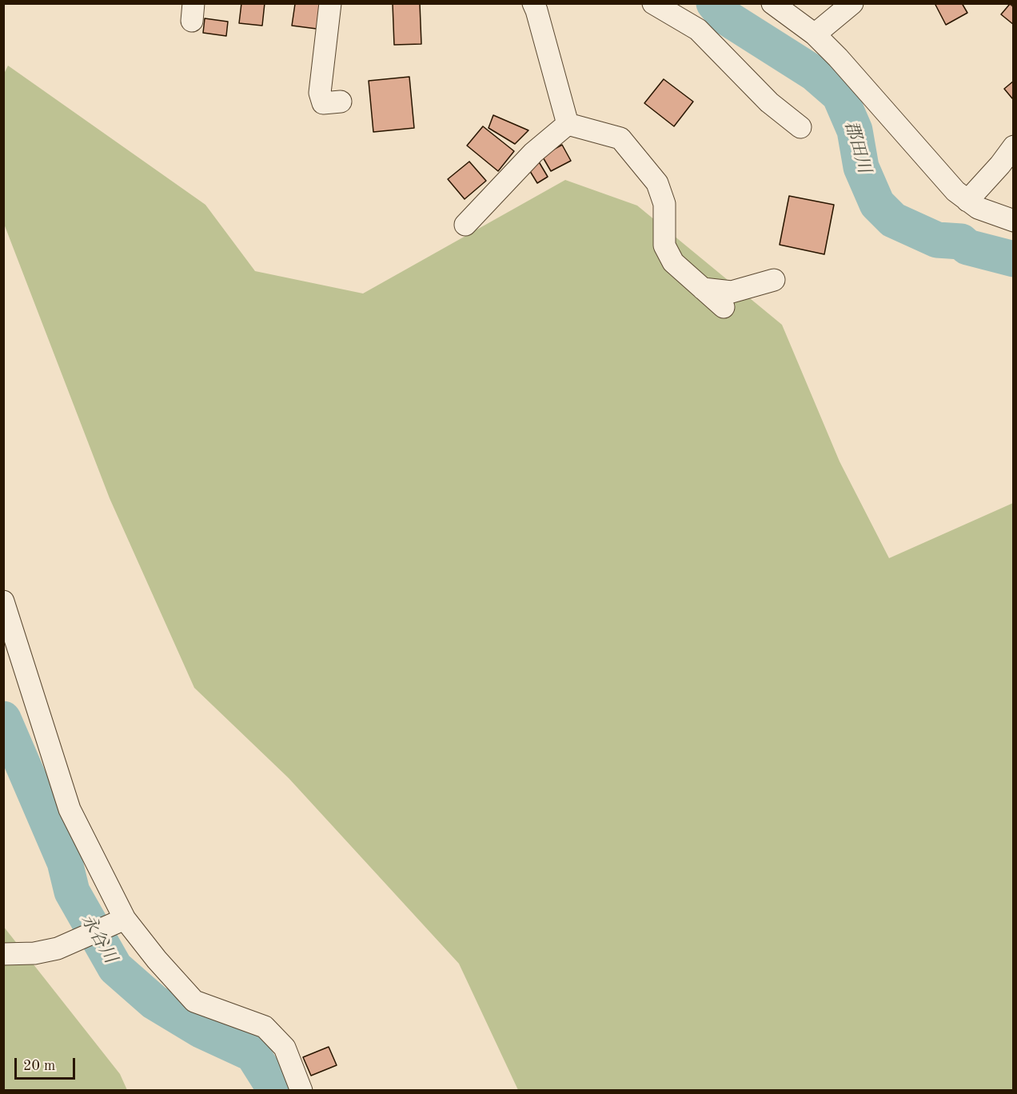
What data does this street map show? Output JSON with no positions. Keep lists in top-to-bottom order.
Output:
{
  "water": ["郡田川", "永谷川"],
  "scale_bar": "20 m"
}
